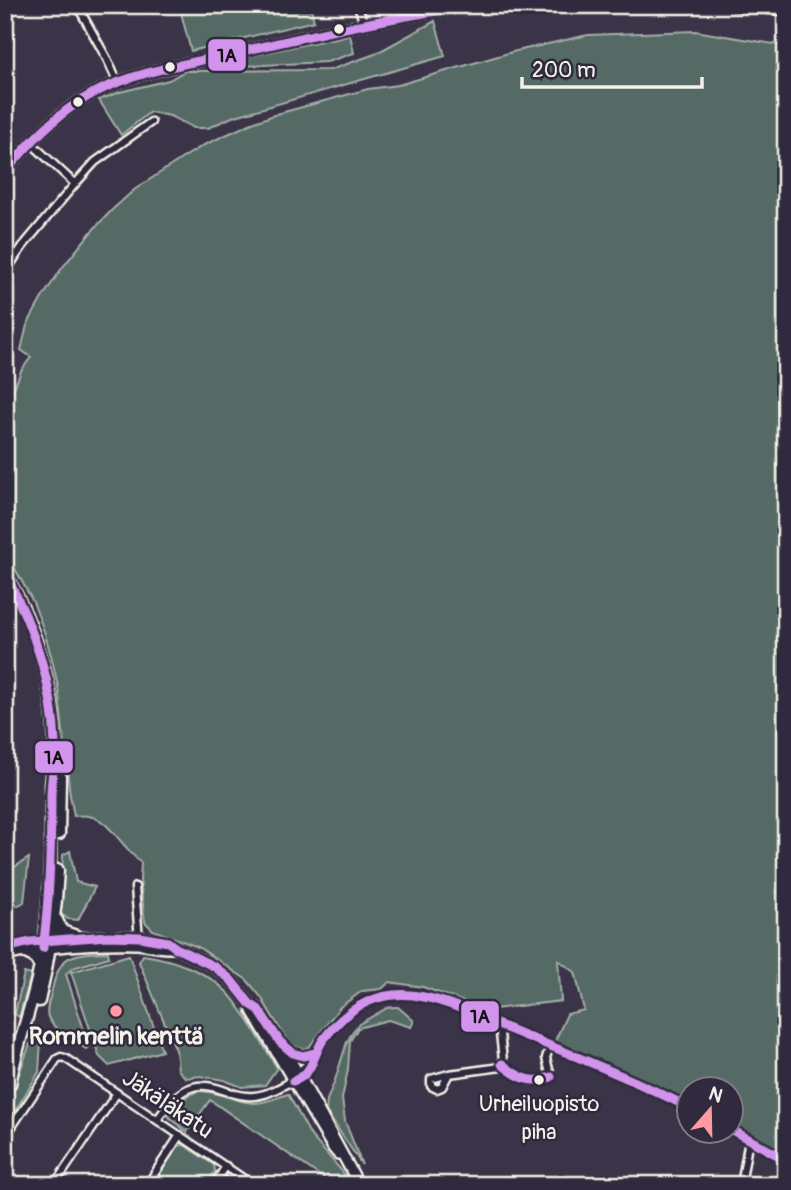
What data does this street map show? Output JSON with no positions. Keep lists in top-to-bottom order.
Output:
{
  "streets": {
    "street": ["Jäkäläkatu"]
  },
  "places": ["Rommelin kenttä", "Urheiluopisto piha"],
  "lines": ["transit line 1A"],
  "scale_bar": "200 m",
  "north": "top"
}
